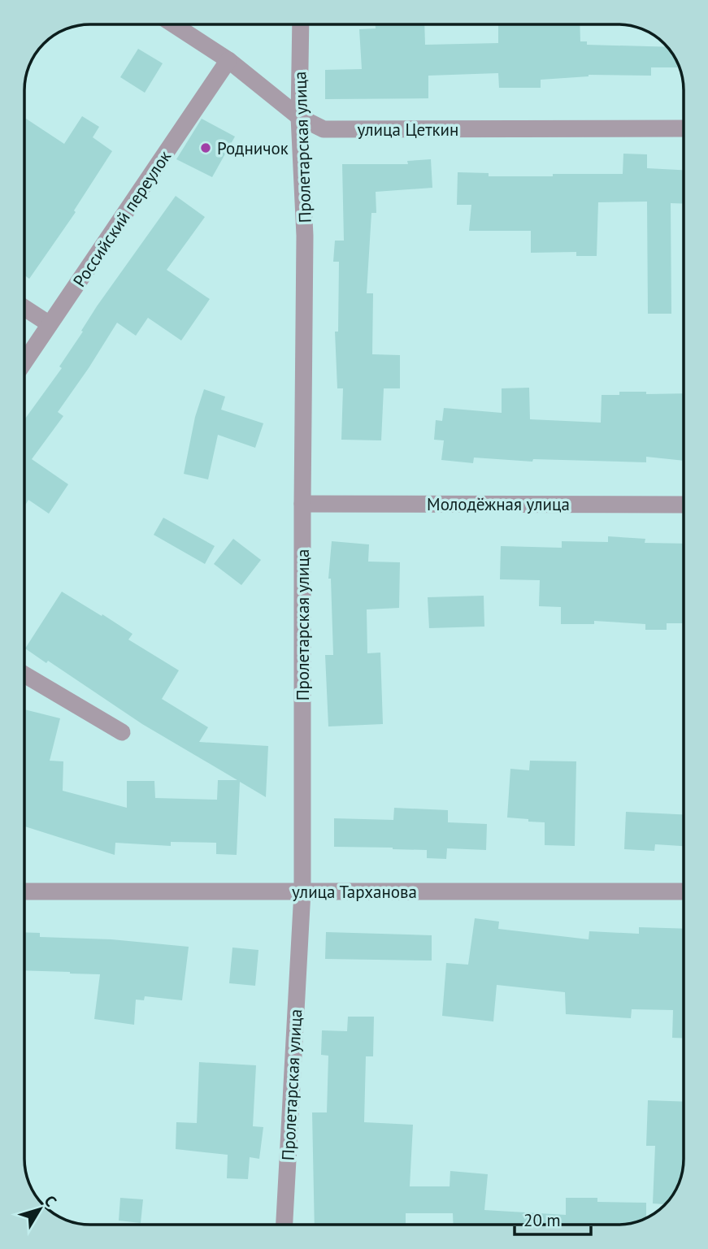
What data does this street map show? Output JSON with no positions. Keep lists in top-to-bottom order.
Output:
{
  "streets": {
    "street": [
      "улица Цеткин",
      "Пролетарская улица",
      "Российский переулок",
      "Молодёжная улица",
      "улица Тарханова"
    ]
  },
  "crossings": [
    ["улица Цеткин", "Пролетарская улица"],
    ["улица Цеткин", "Российский переулок"],
    ["Пролетарская улица", "Молодёжная улица"],
    ["Пролетарская улица", "улица Тарханова"]
  ],
  "places": ["Родничок"],
  "scale_bar": "20 m",
  "north": "top right"
}
